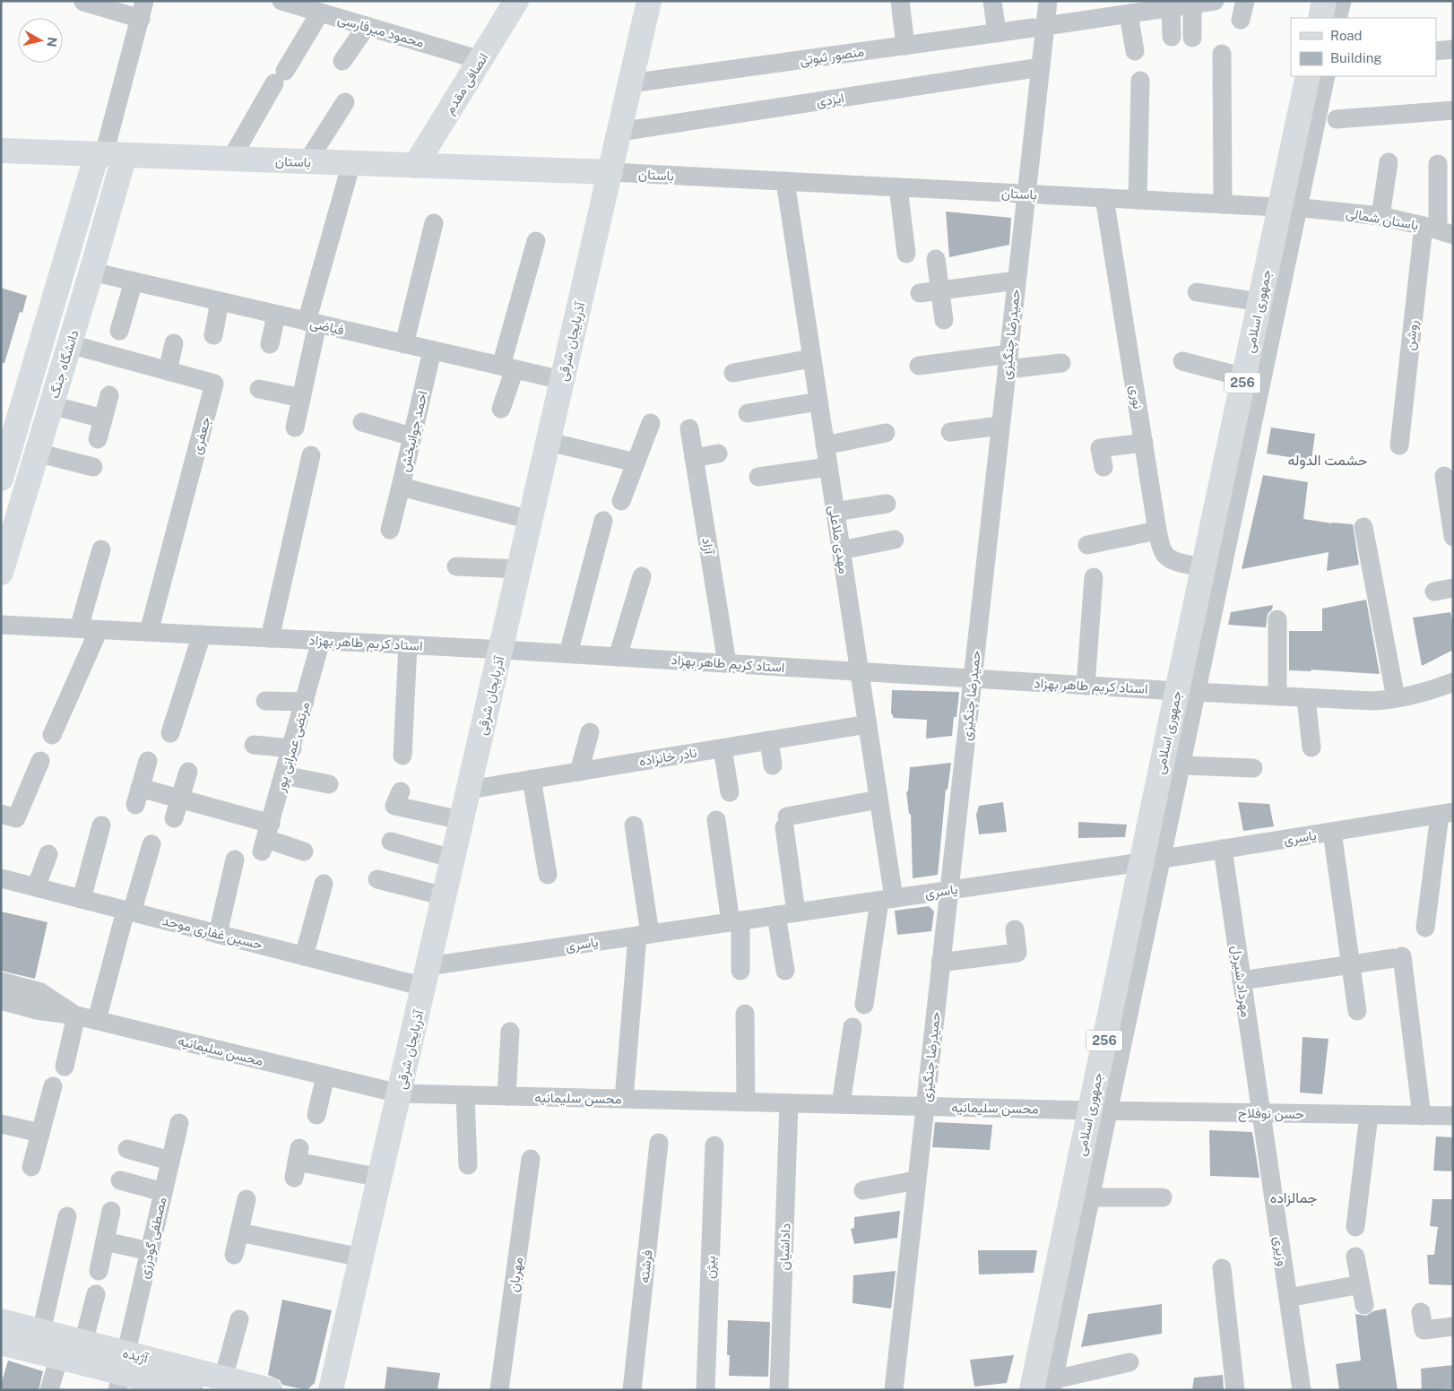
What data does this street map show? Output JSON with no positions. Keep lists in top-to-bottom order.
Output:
{
  "streets": {
    "main road": [
      "انصافی مقدم",
      "باستان",
      "جمهوری اسلامی",
      "آذربایجان شرقی",
      "دانشگاه جنگ",
      "256",
      "آژیده"
    ],
    "street": [
      "محمود میرفارسی",
      "منصور ثبوتی",
      "ایزدی",
      "باستان شمالی",
      "فیاضی",
      "حمیدرضا چنگیزی",
      "روشن",
      "نوری",
      "احمد جوانبخش",
      "جعفری",
      "مهدی ملاعلی",
      "آزاد",
      "استاد کریم طاهر بهزاد",
      "مرتضی عمرانی پور",
      "نادر خانزاده",
      "یاسری",
      "حسین غفاری موحد",
      "مهرداد شیردل",
      "محسن سلیمانیه",
      "حسن نوفلاح",
      "مصطفی گودرزی",
      "داداشیان",
      "وزیری",
      "فرشته",
      "بیژن",
      "مهربان"
    ]
  },
  "crossings": [
    ["محمود میرفارسی", "انصافی مقدم"],
    ["منصور ثبوتی", "حمیدرضا چنگیزی"],
    ["منصور ثبوتی", "آذربایجان شرقی"],
    ["انصافی مقدم", "باستان"],
    ["ایزدی", "حمیدرضا چنگیزی"],
    ["ایزدی", "آذربایجان شرقی"],
    ["باستان", "باستان شمالی"],
    ["باستان", "جمهوری اسلامی"],
    ["باستان", "حمیدرضا چنگیزی"],
    ["باستان", "آذربایجان شرقی"],
    ["باستان", "دانشگاه جنگ"],
    ["باستان", "نوری"],
    ["باستان", "مهدی ملاعلی"],
    ["باستان شمالی", "جمهوری اسلامی"],
    ["باستان شمالی", "روشن"],
    ["جمهوری اسلامی", "نوری"],
    ["جمهوری اسلامی", "استاد کریم طاهر بهزاد"],
    ["جمهوری اسلامی", "یاسری"],
    ["جمهوری اسلامی", "محسن سلیمانیه"],
    ["جمهوری اسلامی", "حسن نوفلاح"],
    ["فیاضی", "آذربایجان شرقی"],
    ["فیاضی", "دانشگاه جنگ"],
    ["فیاضی", "احمد جوانبخش"],
    ["حمیدرضا چنگیزی", "استاد کریم طاهر بهزاد"],
    ["حمیدرضا چنگیزی", "یاسری"],
    ["حمیدرضا چنگیزی", "محسن سلیمانیه"],
    ["آذربایجان شرقی", "احمد جوانبخش"],
    ["آذربایجان شرقی", "استاد کریم طاهر بهزاد"],
    ["آذربایجان شرقی", "نادر خانزاده"],
    ["آذربایجان شرقی", "یاسری"],
    ["آذربایجان شرقی", "حسین غفاری موحد"],
    ["آذربایجان شرقی", "محسن سلیمانیه"],
    ["دانشگاه جنگ", "جعفری"],
    ["جعفری", "استاد کریم طاهر بهزاد"],
    ["مهدی ملاعلی", "استاد کریم طاهر بهزاد"],
    ["مهدی ملاعلی", "نادر خانزاده"],
    ["مهدی ملاعلی", "یاسری"],
    ["آزاد", "استاد کریم طاهر بهزاد"],
    ["استاد کریم طاهر بهزاد", "مرتضی عمرانی پور"],
    ["یاسری", "حسین غفاری موحد"],
    ["یاسری", "مهرداد شیردل"],
    ["مهرداد شیردل", "حسن نوفلاح"],
    ["مهرداد شیردل", "وزیری"],
    ["محسن سلیمانیه", "حسن نوفلاح"],
    ["محسن سلیمانیه", "داداشیان"],
    ["حسن نوفلاح", "وزیری"],
    ["مصطفی گودرزی", "آژیده"]
  ],
  "districts": ["حشمت الدوله", "جمالزاده"],
  "legend": ["Road", "Building"],
  "north": "right"
}
